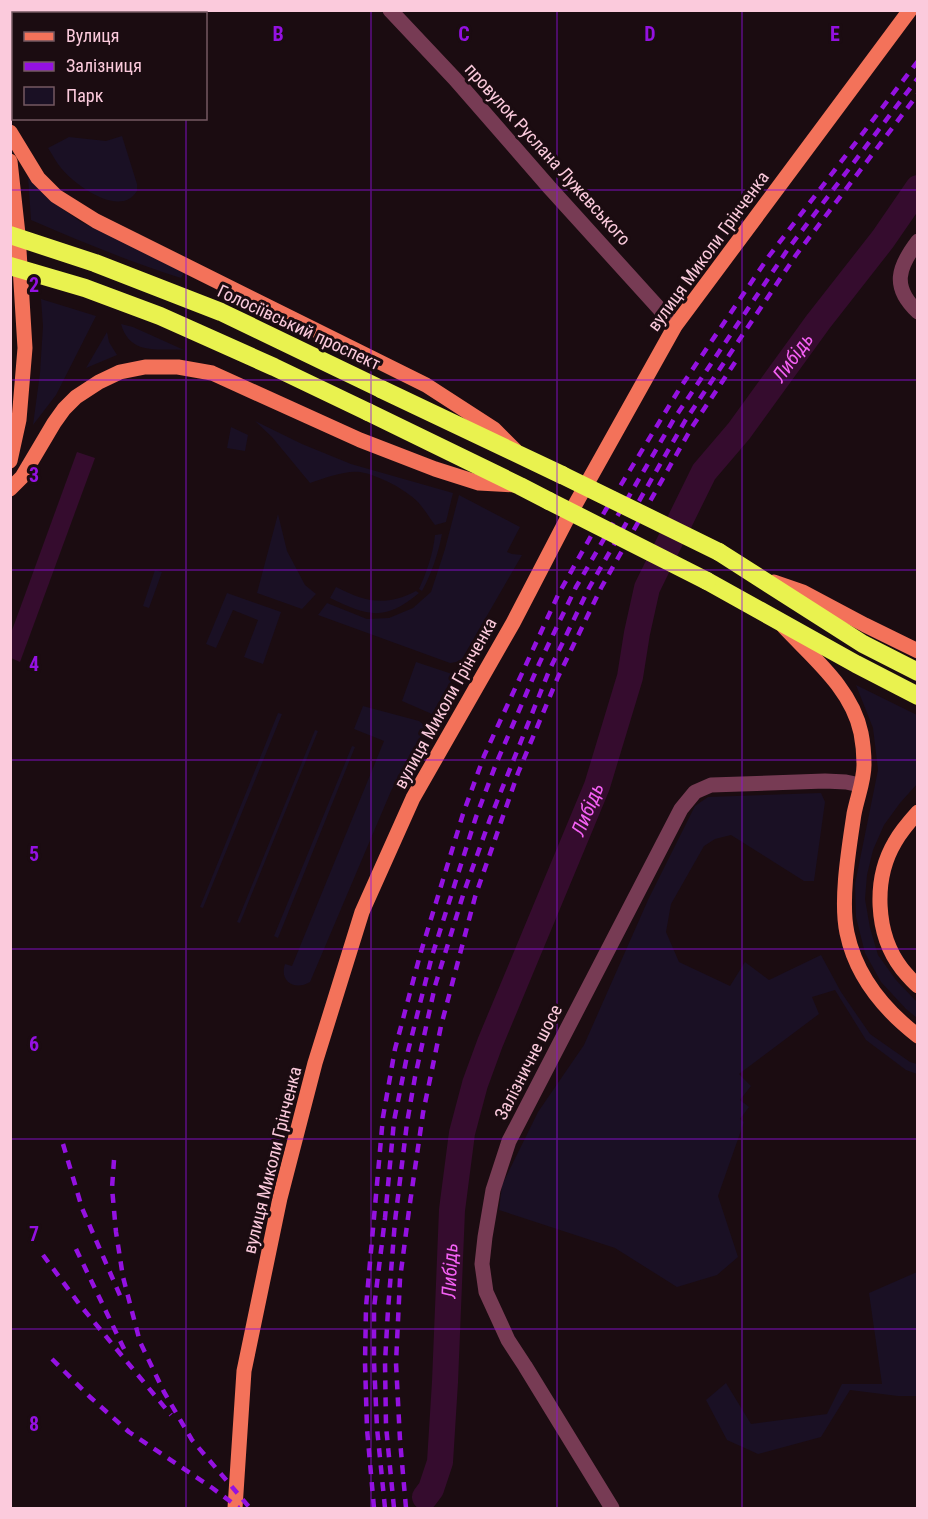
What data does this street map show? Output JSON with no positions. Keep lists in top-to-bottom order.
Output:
{
  "streets": {
    "highway": ["Голосіївський проспект"],
    "main road": ["вулиця Миколи Грінченка"],
    "street": ["провулок Руслана Лужевського", "Залізничне шосе"]
  },
  "crossings": [
    ["провулок Руслана Лужевського", "вулиця Миколи Грінченка"]
  ],
  "water": ["Либідь"],
  "legend": ["Вулиця", "Залізниця", "Парк"],
  "grid": {
    "columns": [
      "B",
      "C",
      "D",
      "E"
    ],
    "rows": [
      "2",
      "3",
      "4",
      "5",
      "6",
      "7",
      "8"
    ]
  }
}
